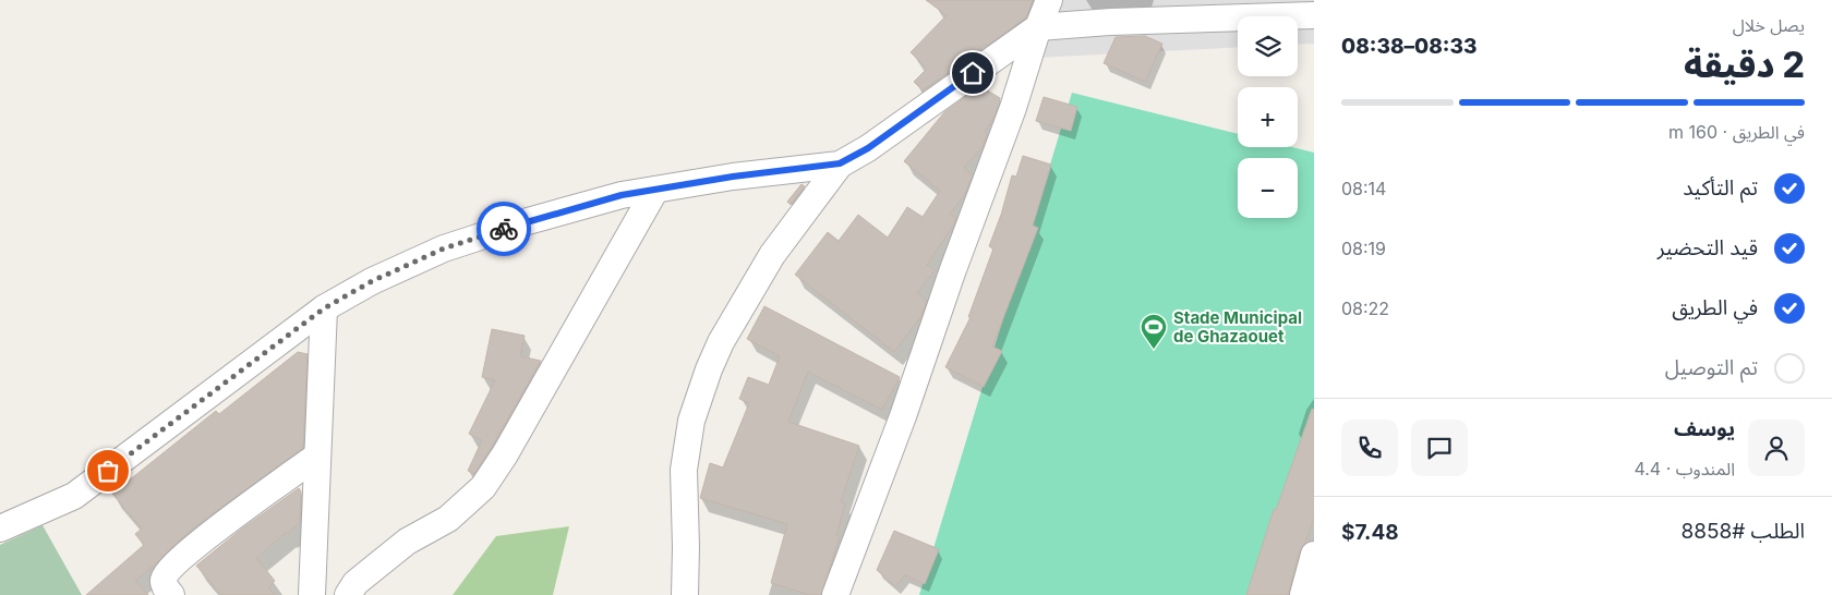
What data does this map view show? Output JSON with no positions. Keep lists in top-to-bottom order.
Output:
{
  "places": {
    "sports": ["Stade Municipal de Ghazaouet"]
  },
  "page": {
    "heading": ["2 دقيقة", "يصل خلال", "08:33–08:38"],
    "panel": [
      "يوسف",
      "المندوب · 4.4",
      "الطلب #8858",
      "$7.48"
    ],
    "map_buttons": ["+", "−"],
    "bar": "في الطريق · 160 m",
    "list": [
      ["تم التأكيد", "08:14"],
      ["قيد التحضير", "08:19"],
      ["في الطريق", "08:22"],
      "تم التوصيل"
    ]
  }
}
